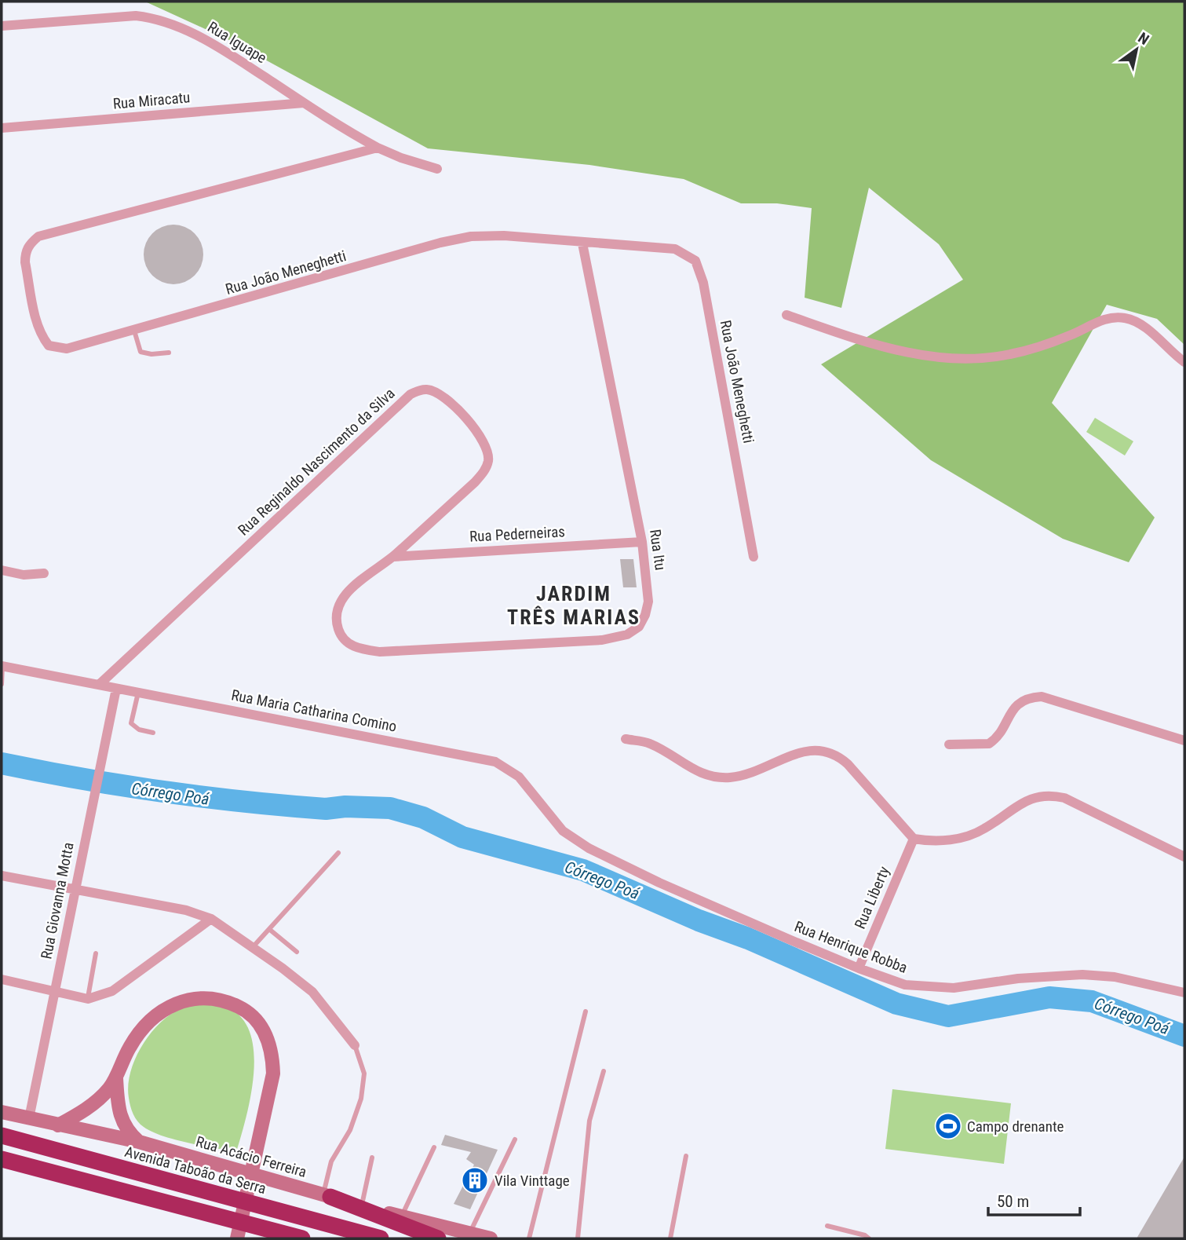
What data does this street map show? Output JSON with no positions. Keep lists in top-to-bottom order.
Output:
{
  "streets": {
    "highway": ["Avenida Taboão da Serra"],
    "main road": ["Rua Acácio Ferreira"],
    "street": [
      "Rua Iguape",
      "Rua Miracatu",
      "Rua João Meneghetti",
      "Rua Reginaldo Nascimento da Silva",
      "Rua Pederneiras",
      "Rua Itu",
      "Rua Maria Catharina Comino",
      "Rua Liberty",
      "Rua Giovanna Motta",
      "Rua Henrique Robba"
    ]
  },
  "crossings": [
    ["Rua Iguape", "Rua Miracatu"],
    ["Rua Iguape", "Rua João Meneghetti"],
    ["Rua João Meneghetti", "Rua Itu"],
    ["Rua Reginaldo Nascimento da Silva", "Rua Pederneiras"],
    ["Rua Reginaldo Nascimento da Silva", "Rua Itu"],
    ["Rua Reginaldo Nascimento da Silva", "Rua Maria Catharina Comino"],
    ["Rua Pederneiras", "Rua Itu"],
    ["Rua Maria Catharina Comino", "Rua Giovanna Motta"],
    ["Rua Maria Catharina Comino", "Rua Henrique Robba"],
    ["Rua Liberty", "Rua Henrique Robba"],
    ["Rua Giovanna Motta", "Rua Acácio Ferreira"]
  ],
  "districts": ["JARDIM TRÊS MARIAS"],
  "water": ["Córrego Poá"],
  "places": {
    "sports": ["Campo drenante"],
    "building": ["Vila Vinttage"]
  },
  "scale_bar": "50 m",
  "north": "top right"
}
